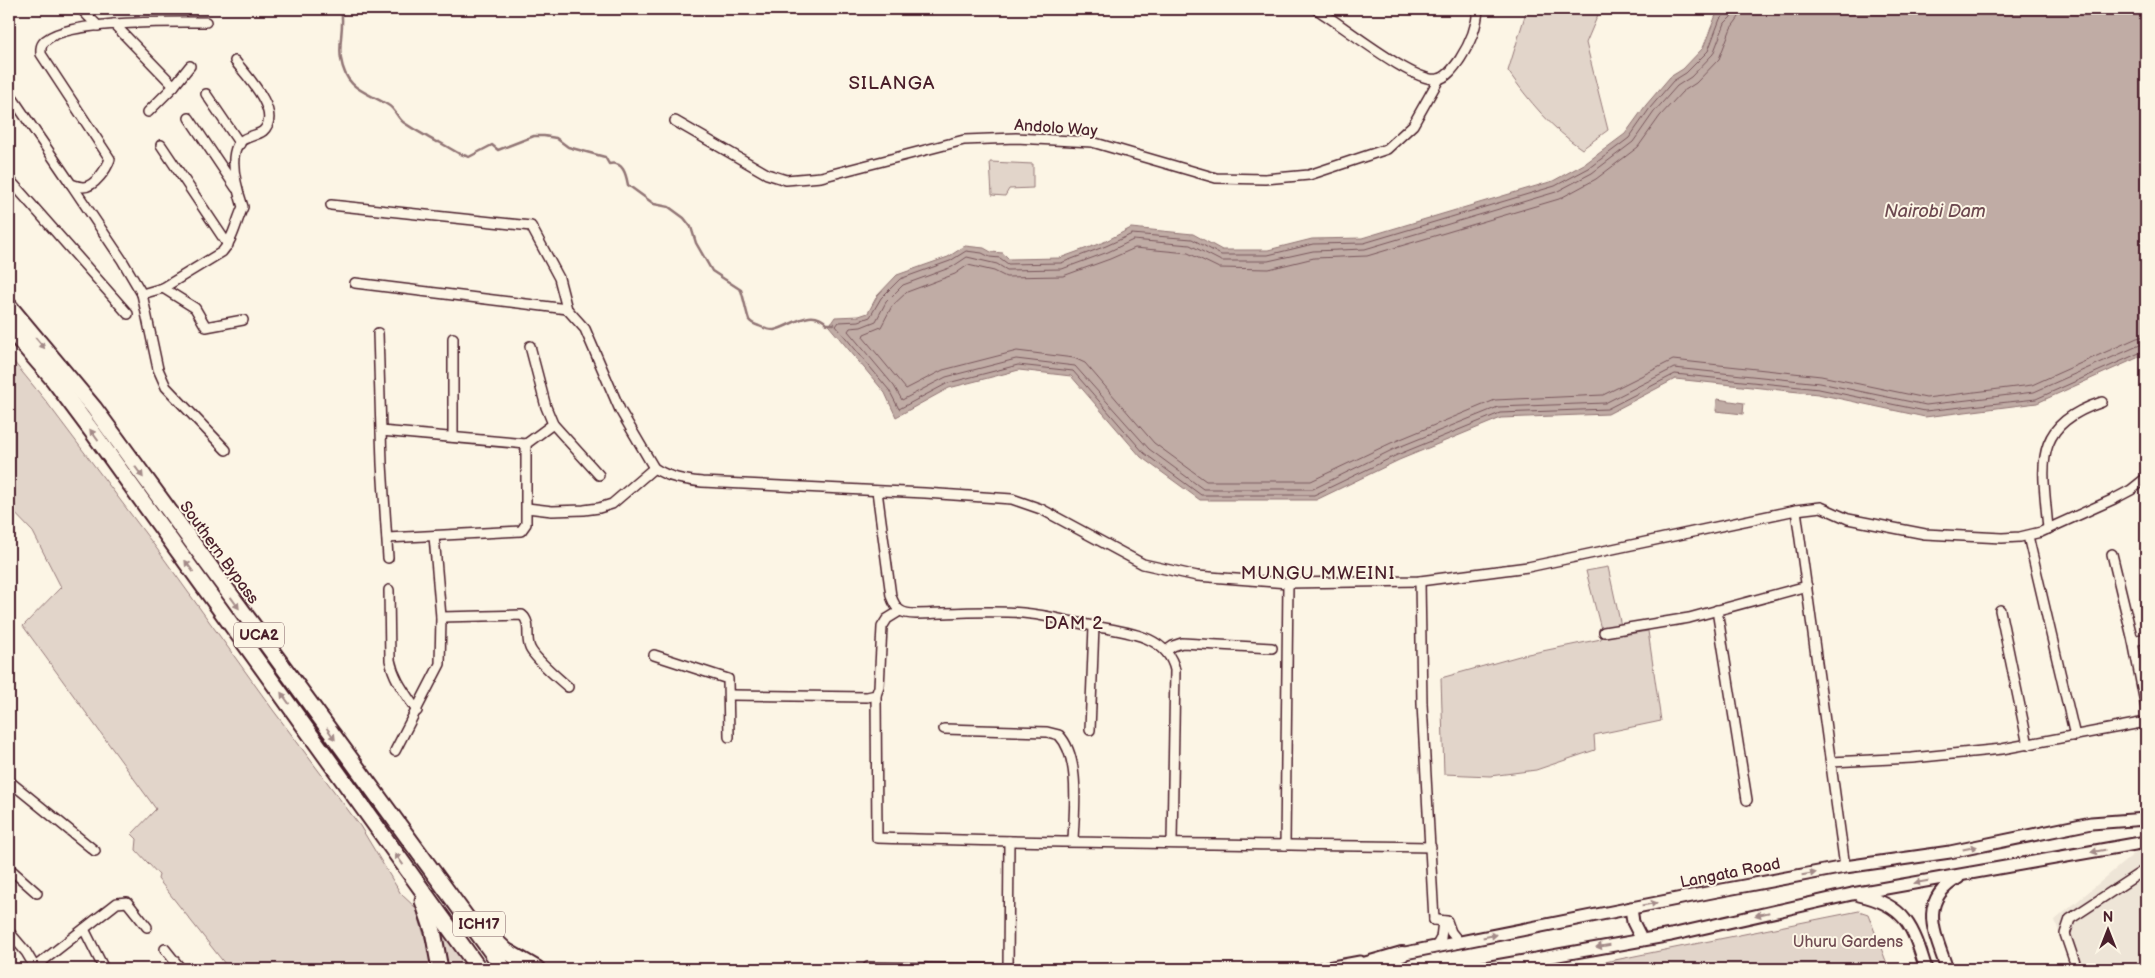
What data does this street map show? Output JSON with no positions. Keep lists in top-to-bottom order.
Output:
{
  "streets": {
    "highway": ["Southern Bypass", "UCA2", "ICH17"],
    "main road": ["Langata Road"],
    "street": ["Andolo Way"]
  },
  "crossings": [
    ["Southern Bypass", "ICH17"]
  ],
  "districts": ["SILANGA", "MUNGU MWEINI", "DAM 2"],
  "water": ["Nairobi Dam"],
  "parks": ["Uhuru Gardens"],
  "north": "top"
}
